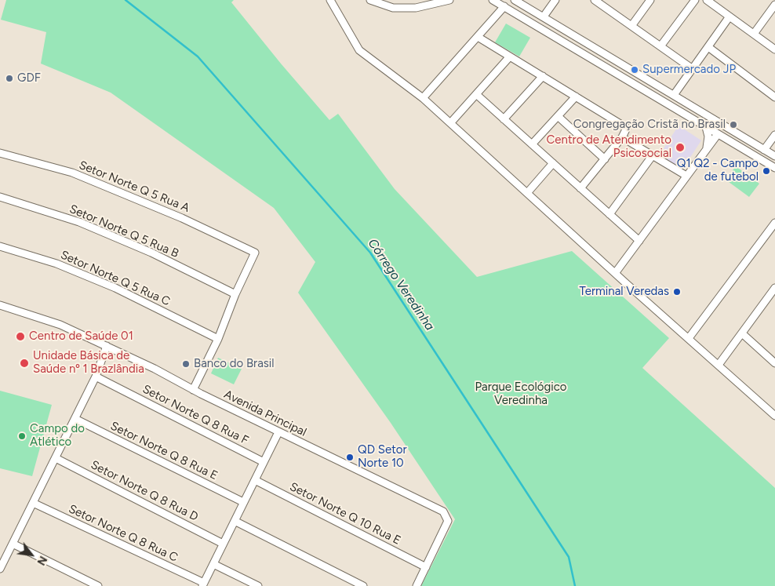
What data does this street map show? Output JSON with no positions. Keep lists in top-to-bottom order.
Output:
{
  "streets": {
    "street": [
      "Setor Norte Q 5 Rua A",
      "Setor Norte Q 5 Rua B",
      "Setor Norte Q 5 Rua C",
      "Avenida Principal",
      "Setor Norte Q 8 Rua F",
      "Setor Norte Q 8 Rua E",
      "Setor Norte Q 8 Rua D",
      "Setor Norte Q 10 Rua E",
      "Setor Norte Q 8 Rua C"
    ]
  },
  "crossings": [
    ["Setor Norte Q 5 Rua A", "Setor Norte Q 5 Rua B"],
    ["Avenida Principal", "Setor Norte Q 10 Rua E"]
  ],
  "water": ["Córrego Veredinha"],
  "parks": ["Parque Ecológico Veredinha"],
  "places": [
    "Supermercado JP",
    "GDF",
    "Congregação Cristã no Brasil",
    "Centro de Atendimento Psicosocial",
    "Q1 Q2 - Campo de futebol",
    "Terminal Veredas",
    "Centro de Saúde 01",
    "Unidade Básica de Saúde nº 1 Brazlândia",
    "Banco do Brasil",
    "Campo do Atlético",
    "QD Setor Norte 10"
  ],
  "north": "bottom right"
}
